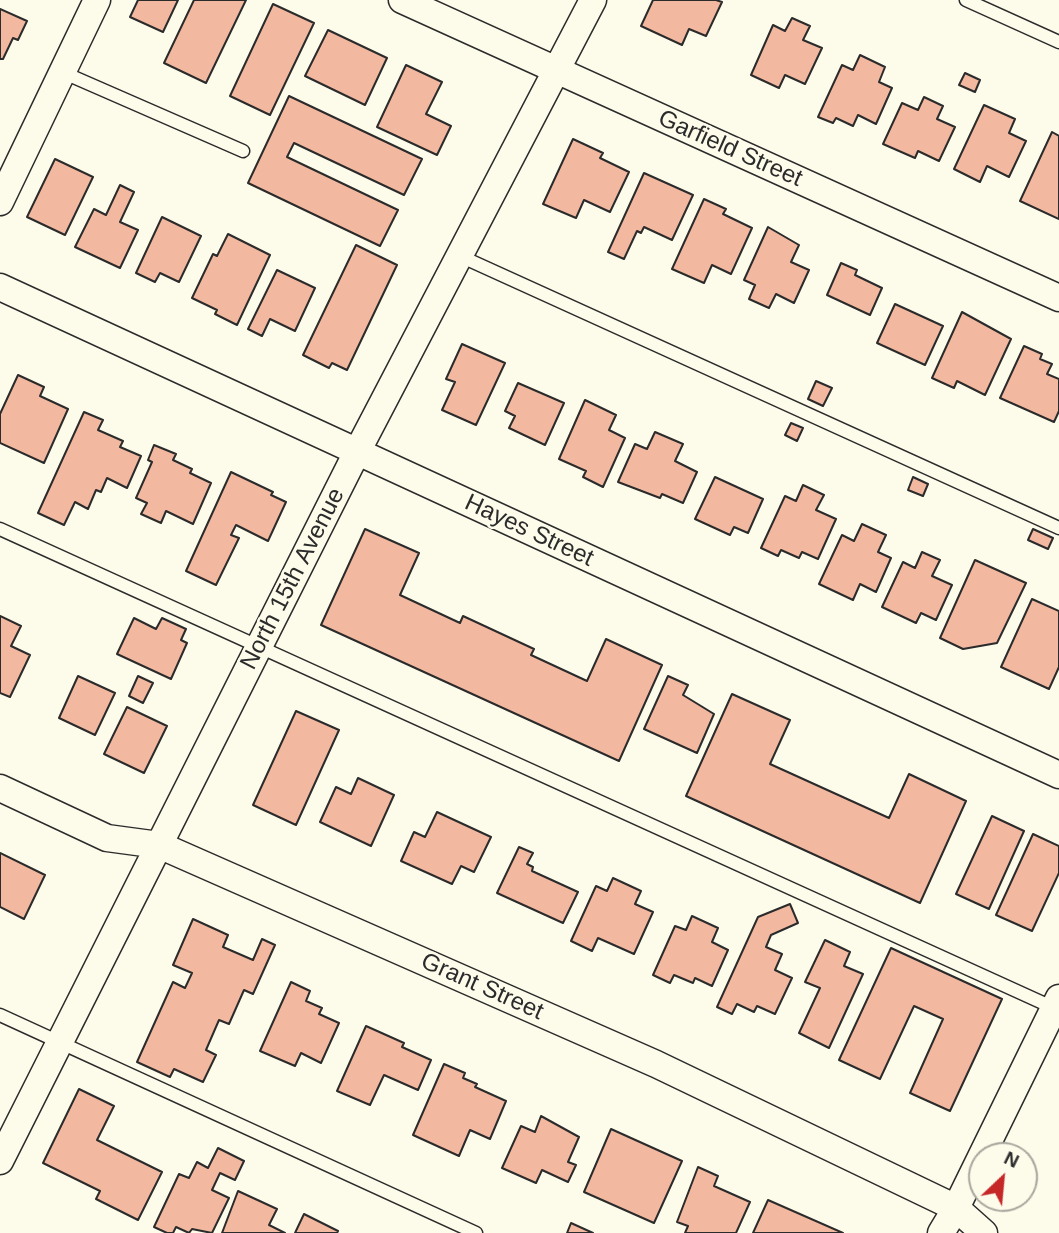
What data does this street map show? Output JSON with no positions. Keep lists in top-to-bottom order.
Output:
{
  "streets": {
    "street": [
      "Garfield Street",
      "Hayes Street",
      "North 15th Avenue",
      "Grant Street"
    ]
  },
  "crossings": [
    ["Garfield Street", "North 15th Avenue"],
    ["Hayes Street", "North 15th Avenue"],
    ["North 15th Avenue", "Grant Street"]
  ],
  "north": "top right"
}
